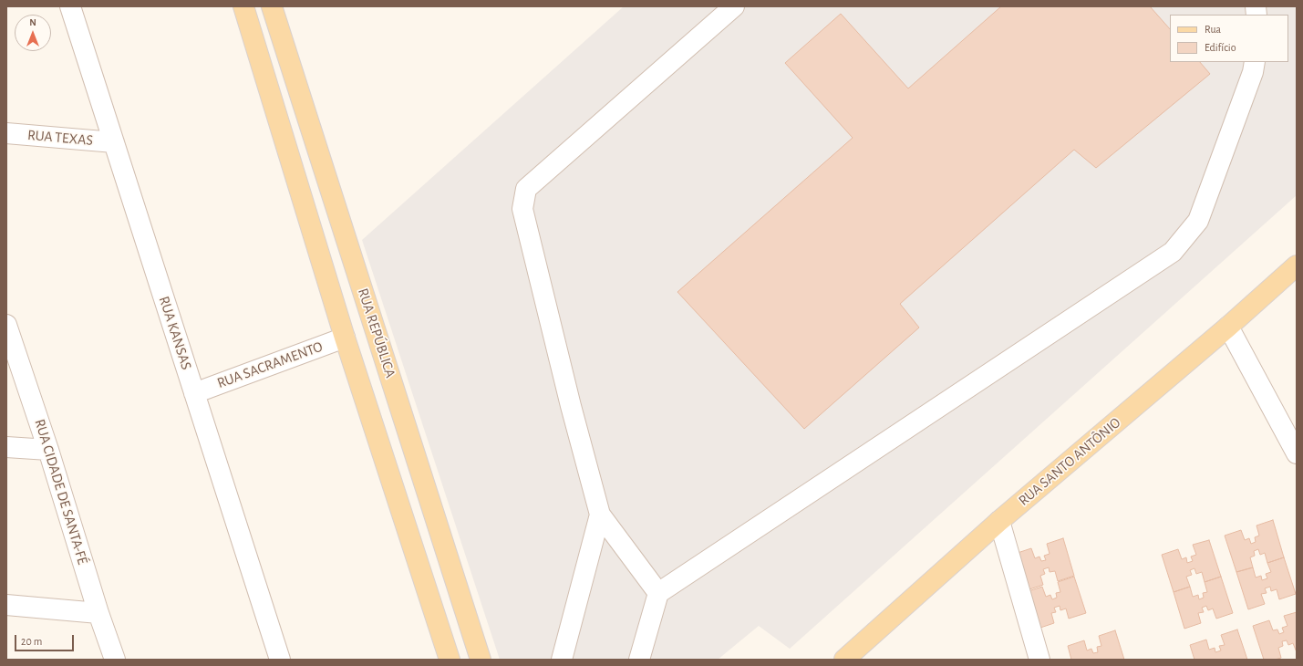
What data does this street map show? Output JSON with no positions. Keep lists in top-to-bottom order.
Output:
{
  "streets": {
    "main road": ["RUA REPÚBLICA", "RUA SANTO ANTÔNIO"],
    "street": [
      "RUA TEXAS",
      "RUA KANSAS",
      "RUA SACRAMENTO",
      "RUA CIDADE DE SANTA-FÉ"
    ]
  },
  "crossings": [
    ["RUA TEXAS", "RUA KANSAS"],
    ["RUA KANSAS", "RUA SACRAMENTO"],
    ["RUA REPÚBLICA", "RUA SACRAMENTO"]
  ],
  "legend": ["Rua", "Edifício"],
  "scale_bar": "20 m",
  "north": "top"
}
